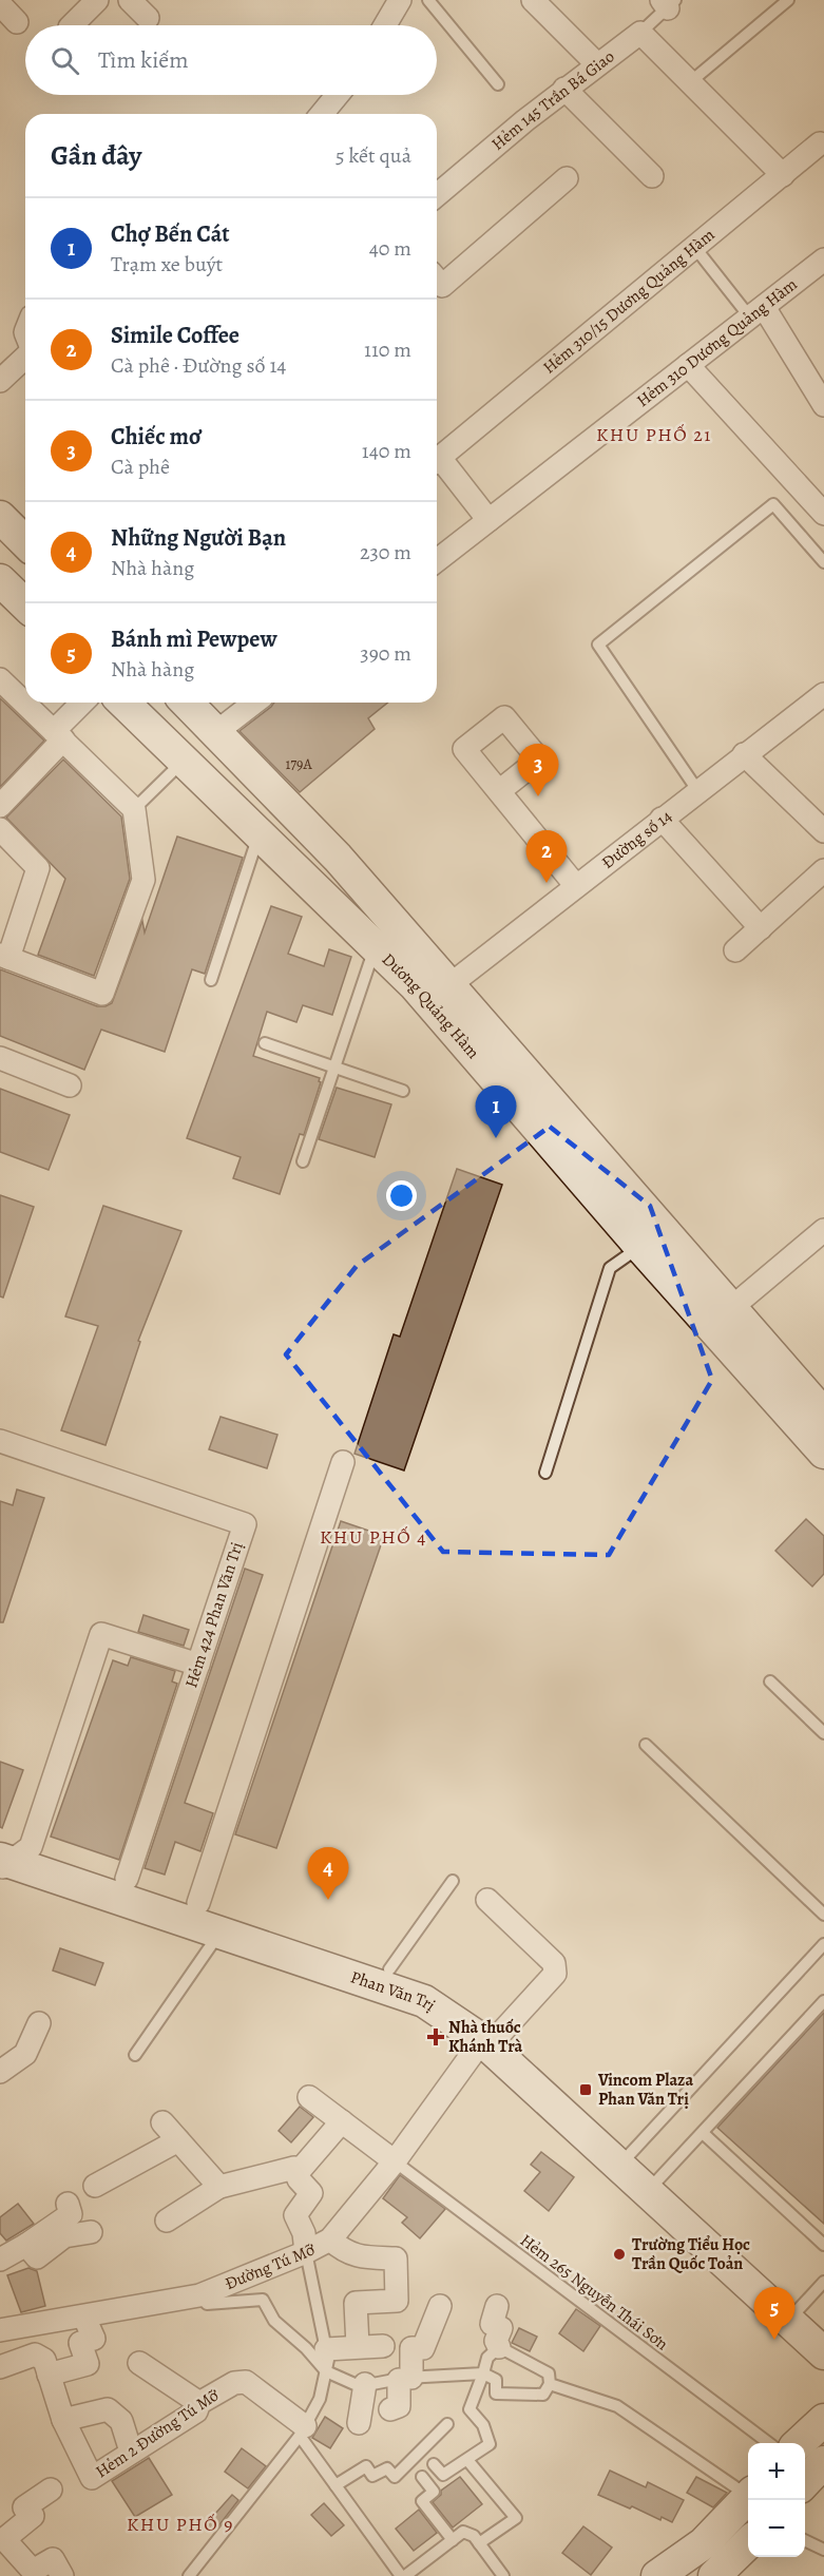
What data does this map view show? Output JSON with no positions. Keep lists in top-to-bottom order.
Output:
{
  "streets": {
    "street": [
      "Hẻm 145 Trần Bá Giao",
      "Hẻm 310/15 Dương Quảng Hàm",
      "Hẻm 310 Dương Quảng Hàm",
      "Đường số 14",
      "Dương Quảng Hàm",
      "Hẻm 424 Phan Văn Trị",
      "Phan Văn Trị",
      "Đường Tú Mỡ",
      "Hẻm 2 Đường Tú Mỡ"
    ],
    "lane": ["Hẻm 265 Nguyễn Thái Sơn"]
  },
  "crossings": [
    ["Hẻm 310/15 Dương Quảng Hàm", "Hẻm 310 Dương Quảng Hàm"],
    ["Đường số 14", "Dương Quảng Hàm"],
    ["Hẻm 424 Phan Văn Trị", "Phan Văn Trị"],
    ["Phan Văn Trị", "Đường Tú Mỡ"],
    ["Đường Tú Mỡ", "Hẻm 265 Nguyễn Thái Sơn"]
  ],
  "districts": ["KHU PHỐ 21", "KHU PHỐ 4", "KHU PHỐ 9"],
  "places": {
    "health": ["Nhà thuốc Khánh Trà"],
    "transit": ["Vincom Plaza Phan Văn Trị"],
    "other": ["Trường Tiểu Học Trần Quốc Toản"]
  },
  "house_numbers": ["179A"],
  "page": {
    "search": "Tìm kiếm",
    "heading": ["Gần đây", "5 kết quả"],
    "list": [
      {
        "mark": "1",
        "name": "Chợ Bến Cát",
        "note": "Trạm xe buýt",
        "value": "40 m"
      },
      {
        "mark": "2",
        "name": "Simile Coffee",
        "note": "Cà phê · Đường số 14",
        "value": "110 m"
      },
      {
        "mark": "3",
        "name": "Chiếc mơ",
        "note": "Cà phê",
        "value": "140 m"
      },
      {
        "mark": "4",
        "name": "Những Người Bạn",
        "note": "Nhà hàng",
        "value": "230 m"
      },
      {
        "mark": "5",
        "name": "Bánh mì Pewpew",
        "note": "Nhà hàng",
        "value": "390 m"
      }
    ],
    "pins": [
      "3",
      "2",
      "1",
      "4",
      "5"
    ],
    "map_buttons": ["+", "−"]
  }
}
